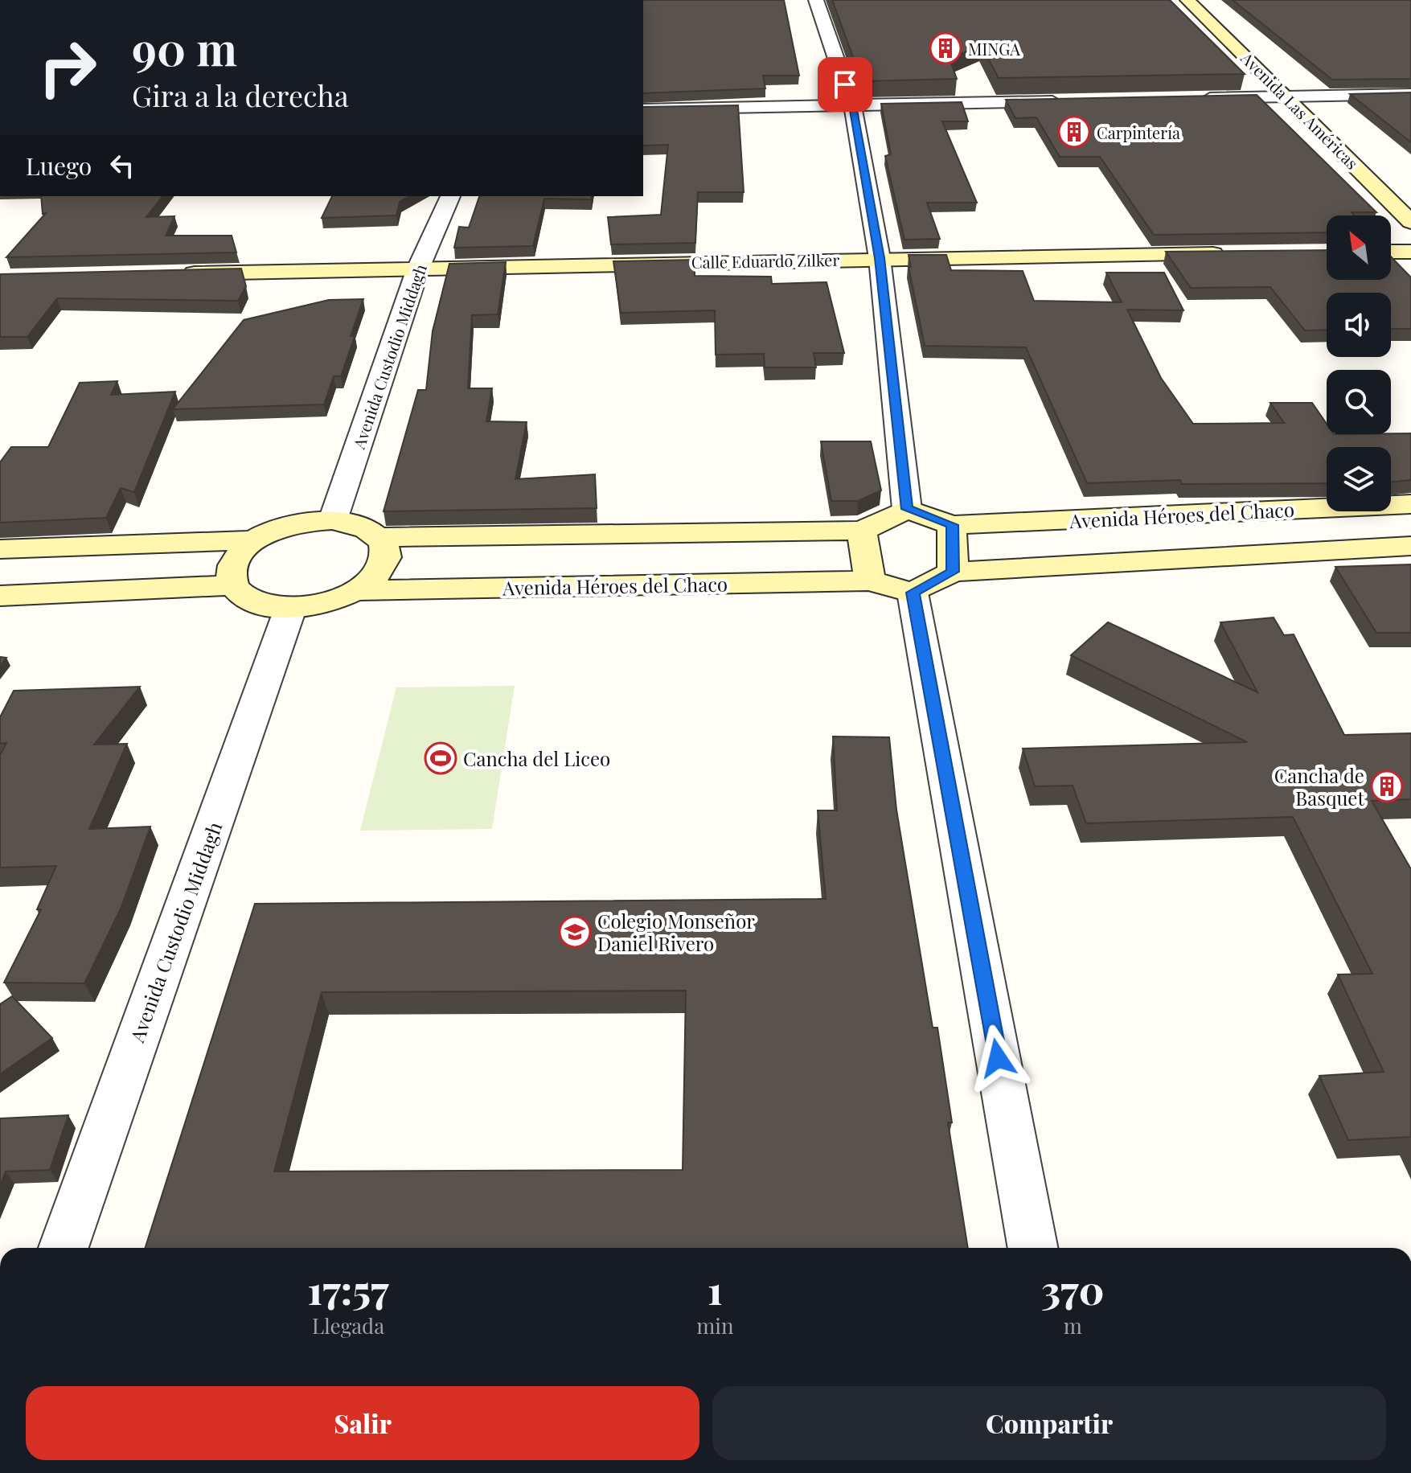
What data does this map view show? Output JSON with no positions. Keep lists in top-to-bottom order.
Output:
{
  "streets": {
    "street": [
      "Avenida Las Américas",
      "Calle Eduardo Zilker",
      "Avenida Custodio Middagh",
      "Avenida Héroes del Chaco"
    ]
  },
  "crossings": [
    ["Calle Eduardo Zilker", "Avenida Custodio Middagh"]
  ],
  "places": {
    "building": ["MINGA", "Carpintería", "Cancha de Basquet"],
    "sports": ["Cancha del Liceo"],
    "school or university": ["Colegio Monseñor Daniel Rivero"]
  },
  "north": "top left",
  "page": {
    "turn": ["90 m", "Gira a la derecha"],
    "then": "Luego",
    "eta": [
      "17:57",
      "Llegada",
      "1",
      "min",
      "370",
      "m"
    ],
    "buttons": ["Salir", "Compartir"]
  }
}
